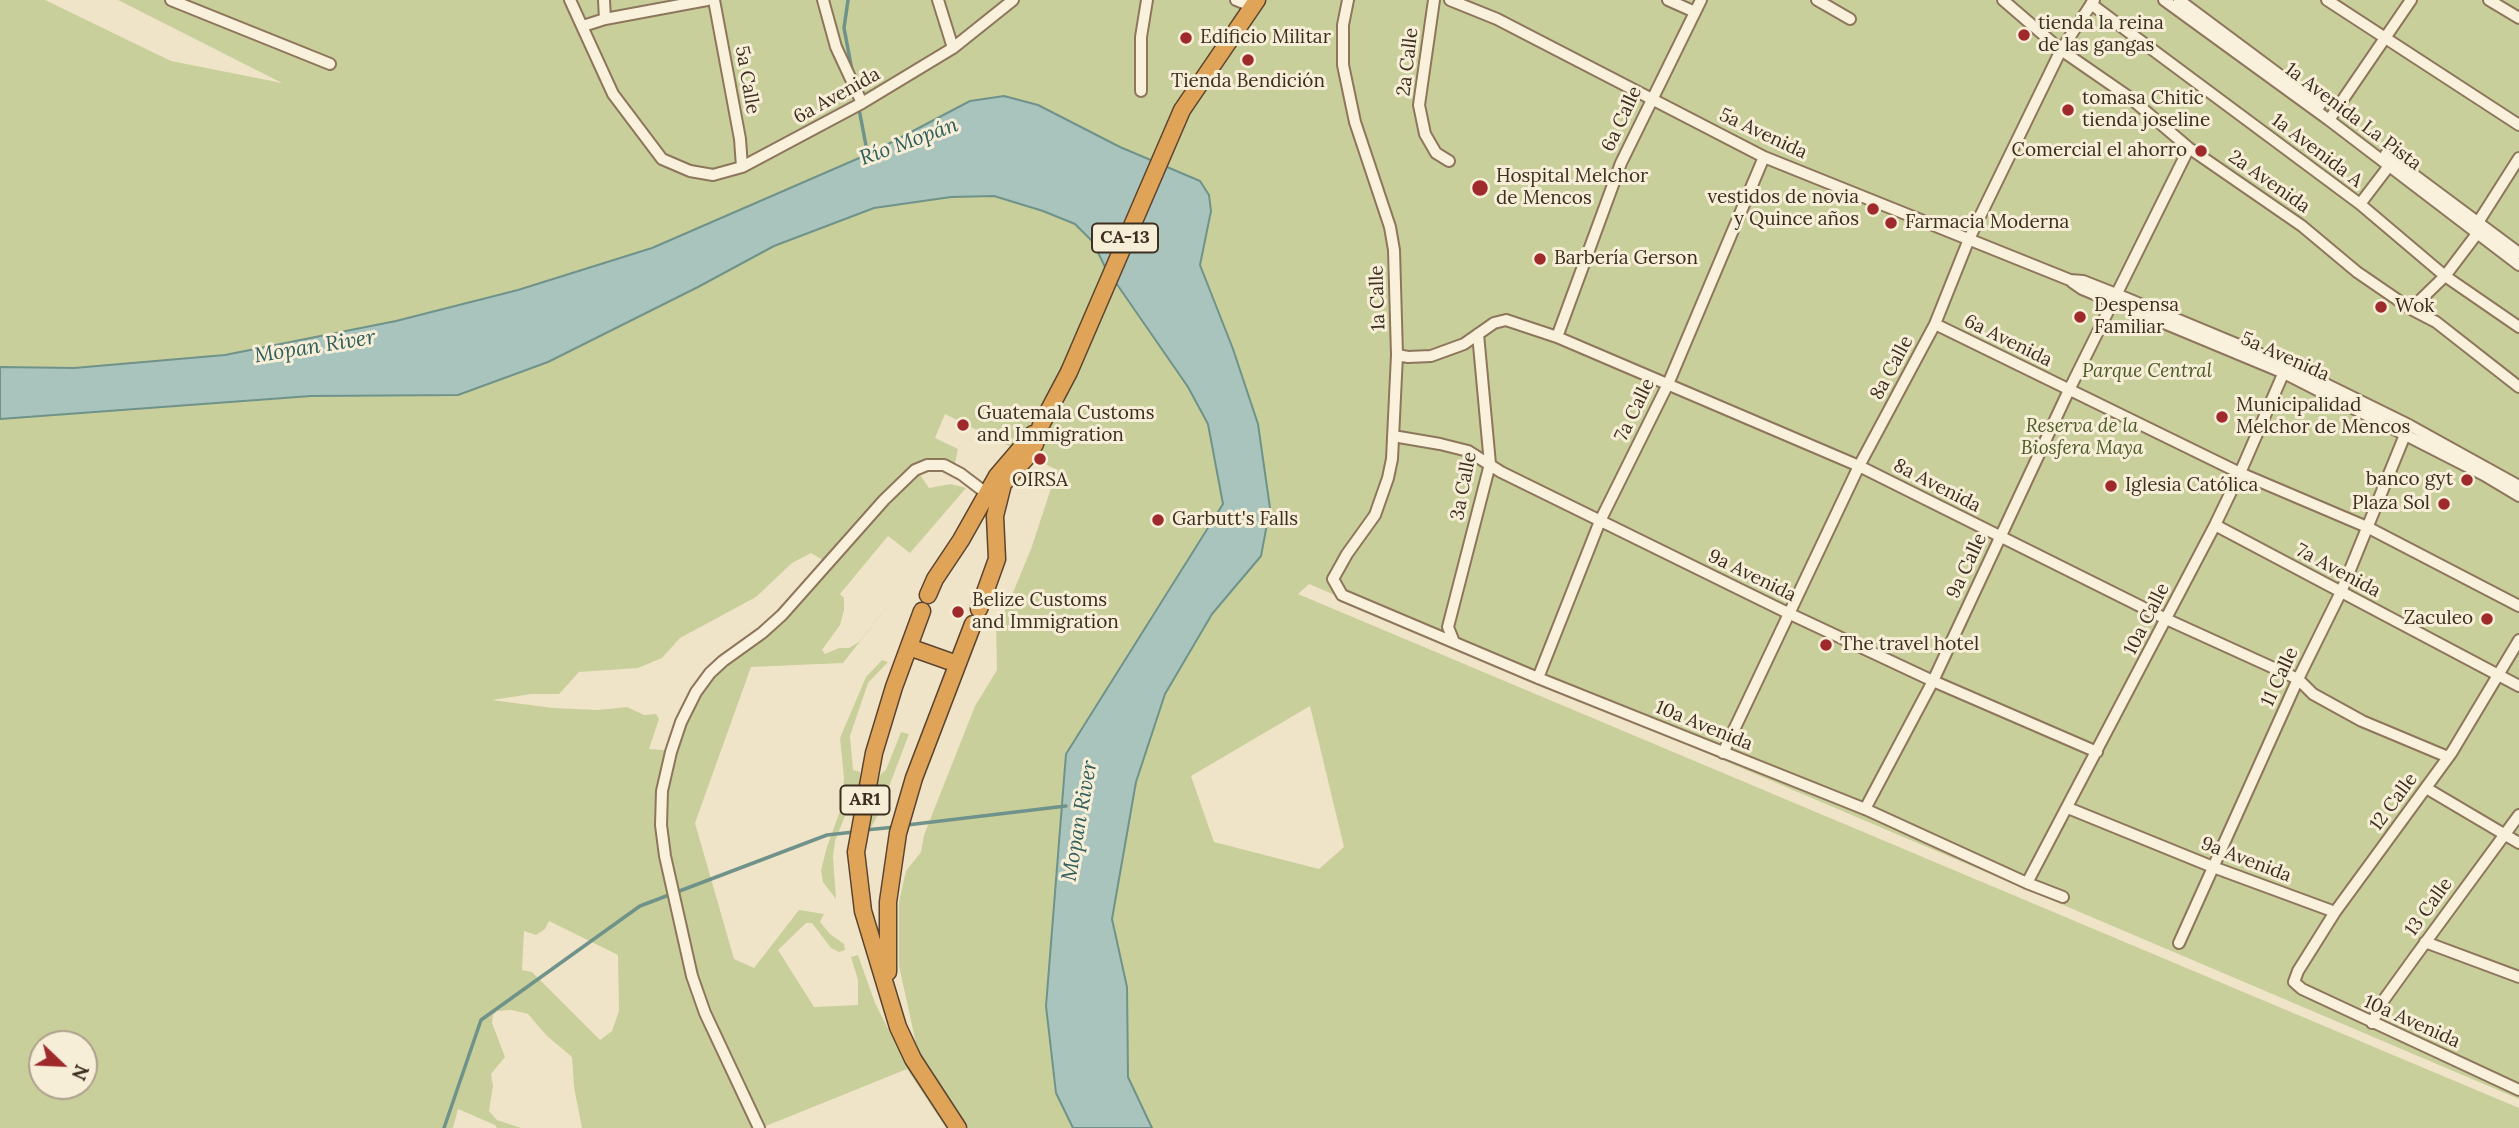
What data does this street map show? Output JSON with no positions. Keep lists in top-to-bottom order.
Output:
{
  "streets": {
    "highway": ["CA-13", "AR1"],
    "street": [
      "2a Calle",
      "5a Calle",
      "6a Avenida",
      "1a Avenida La Pista",
      "6a Calle",
      "5a Avenida",
      "1a Avenida A",
      "2a Avenida",
      "1a Calle",
      "8a Calle",
      "7a Calle",
      "3a Calle",
      "8a Avenida",
      "9a Calle",
      "7a Avenida",
      "9a Avenida",
      "10a Calle",
      "11 Calle",
      "10a Avenida",
      "12 Calle",
      "13 Calle"
    ]
  },
  "crossings": [
    ["5a Calle", "6a Avenida"],
    ["6a Avenida", "8a Calle"],
    ["6a Avenida", "9a Calle"],
    ["6a Avenida", "10a Calle"],
    ["6a Avenida", "11 Calle"],
    ["6a Calle", "5a Avenida"],
    ["6a Calle", "8a Avenida"],
    ["5a Avenida", "8a Calle"],
    ["5a Avenida", "7a Calle"],
    ["5a Avenida", "9a Calle"],
    ["5a Avenida", "10a Calle"],
    ["5a Avenida", "11 Calle"],
    ["1a Avenida A", "8a Calle"],
    ["2a Avenida", "8a Calle"],
    ["2a Avenida", "9a Calle"],
    ["CA-13", "AR1"],
    ["1a Calle", "8a Avenida"],
    ["1a Calle", "9a Avenida"],
    ["1a Calle", "10a Avenida"],
    ["8a Calle", "8a Avenida"],
    ["8a Calle", "9a Avenida"],
    ["8a Calle", "10a Avenida"],
    ["7a Calle", "8a Avenida"],
    ["7a Calle", "9a Avenida"],
    ["7a Calle", "10a Avenida"],
    ["3a Calle", "8a Avenida"],
    ["3a Calle", "9a Avenida"],
    ["3a Calle", "10a Avenida"],
    ["8a Avenida", "9a Calle"],
    ["8a Avenida", "10a Calle"],
    ["8a Avenida", "11 Calle"],
    ["8a Avenida", "12 Calle"],
    ["9a Calle", "9a Avenida"],
    ["9a Calle", "10a Avenida"],
    ["7a Avenida", "10a Calle"],
    ["7a Avenida", "11 Calle"],
    ["7a Avenida", "12 Calle"],
    ["9a Avenida", "10a Calle"],
    ["9a Avenida", "11 Calle"],
    ["9a Avenida", "12 Calle"],
    ["10a Calle", "10a Avenida"],
    ["10a Avenida", "12 Calle"],
    ["10a Avenida", "13 Calle"]
  ],
  "water": ["Río Mopán", "Mopan River"],
  "parks": ["Parque Central", "Reserva de la Biosfera Maya"],
  "places": [
    "tienda la reina de las gangas",
    "Edificio Militar",
    "Tienda Bendición",
    "tomasa Chitic tienda joseline",
    "Comercial el ahorro",
    "Hospital Melchor de Mencos",
    "vestidos de novia y Quince años",
    "Farmacia Moderna",
    "Barbería Gerson",
    "Wok",
    "Despensa Familiar",
    "Municipalidad Melchor de Mencos",
    "Guatemala Customs and Immigration",
    "OIRSA",
    "banco gyt",
    "Iglesia Católica",
    "Plaza Sol",
    "Garbutt's Falls",
    "Belize Customs and Immigration",
    "Zaculeo",
    "The travel hotel"
  ],
  "north": "bottom right"
}
